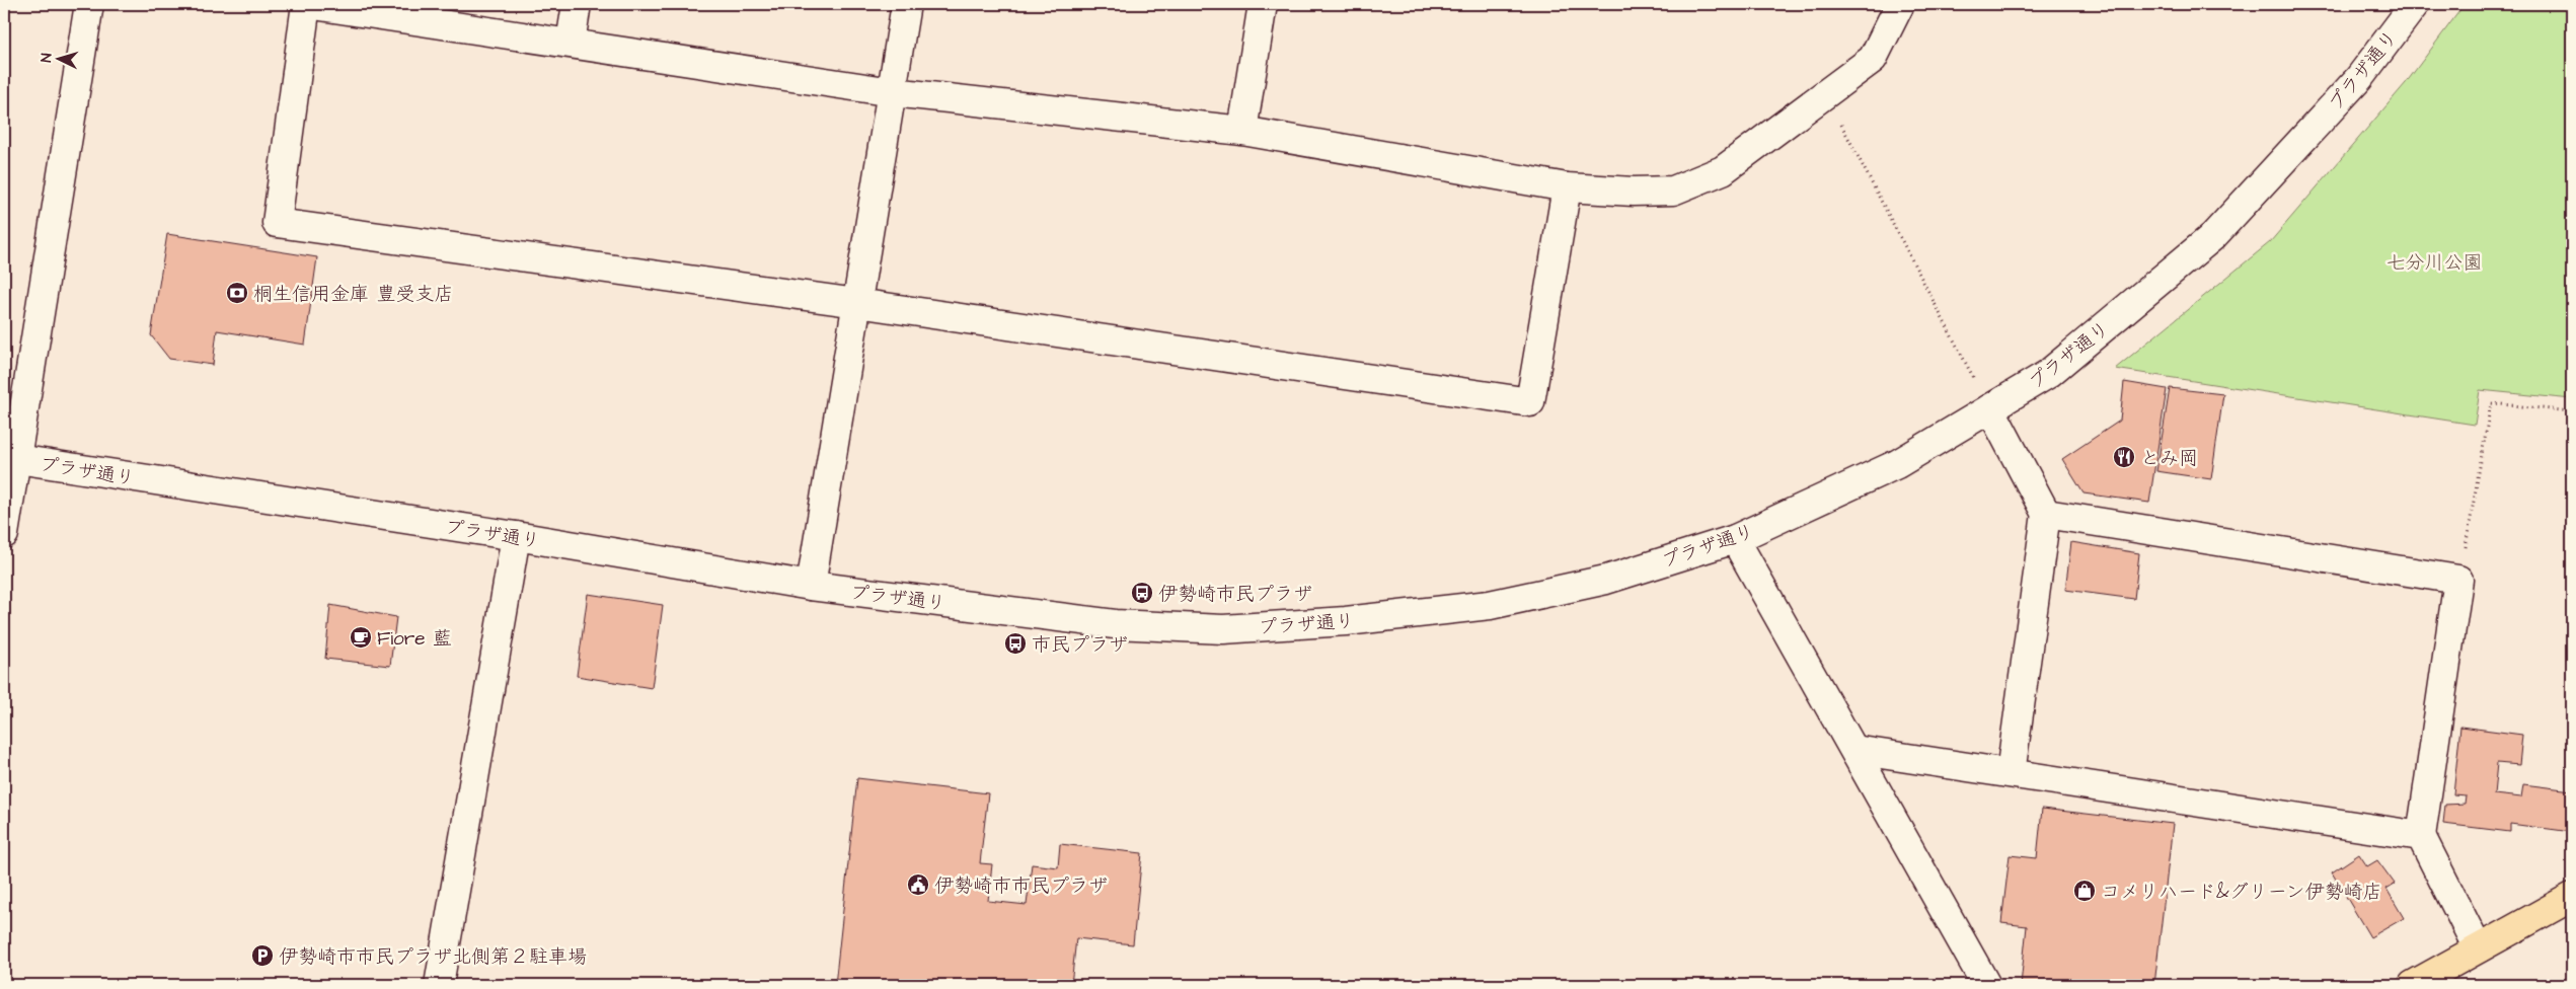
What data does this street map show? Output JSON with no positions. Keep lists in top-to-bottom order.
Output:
{
  "streets": {
    "street": ["プラザ通り"]
  },
  "parks": ["七分川公園"],
  "places": {
    "bank": ["桐生信用金庫 豊受支店"],
    "restaurant": ["とみ岡"],
    "bus stop": ["伊勢崎市民プラザ", "市民プラザ"],
    "cafe": ["Fiore 藍"],
    "public building": ["伊勢崎市市民プラザ"],
    "shop": ["コメリハード&グリーン伊勢崎店"],
    "parking": ["伊勢崎市市民プラザ北側第２駐車場"]
  },
  "north": "left"
}
